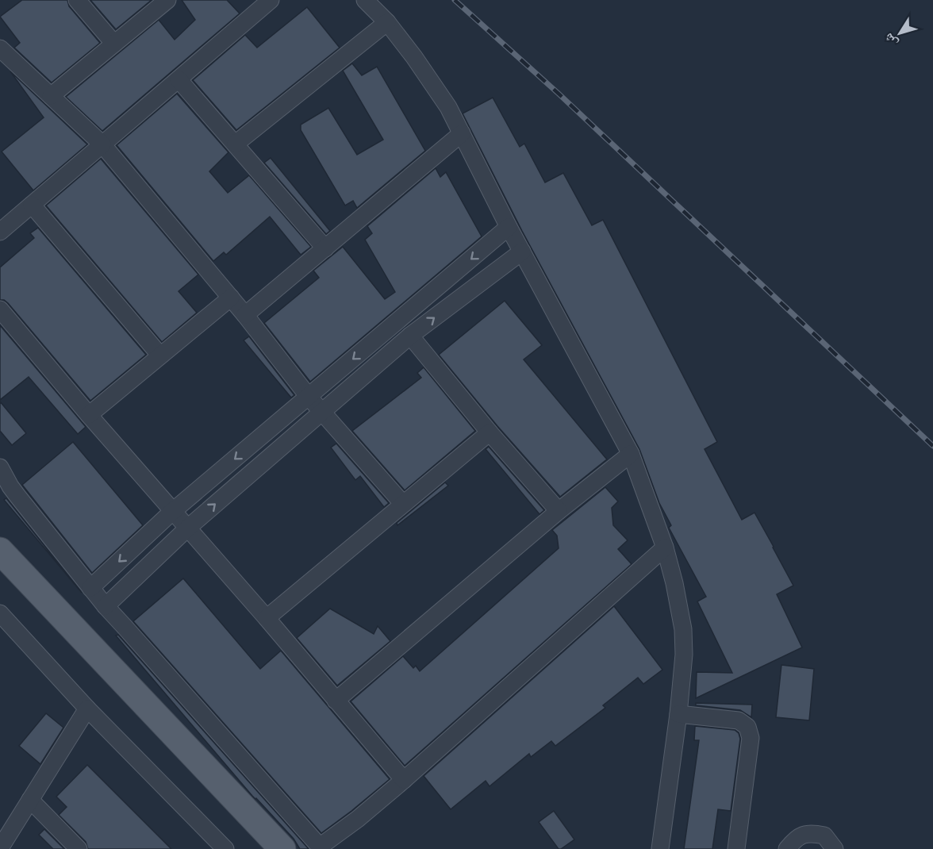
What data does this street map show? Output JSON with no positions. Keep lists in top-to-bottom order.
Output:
{
  "north": "bottom left"
}
